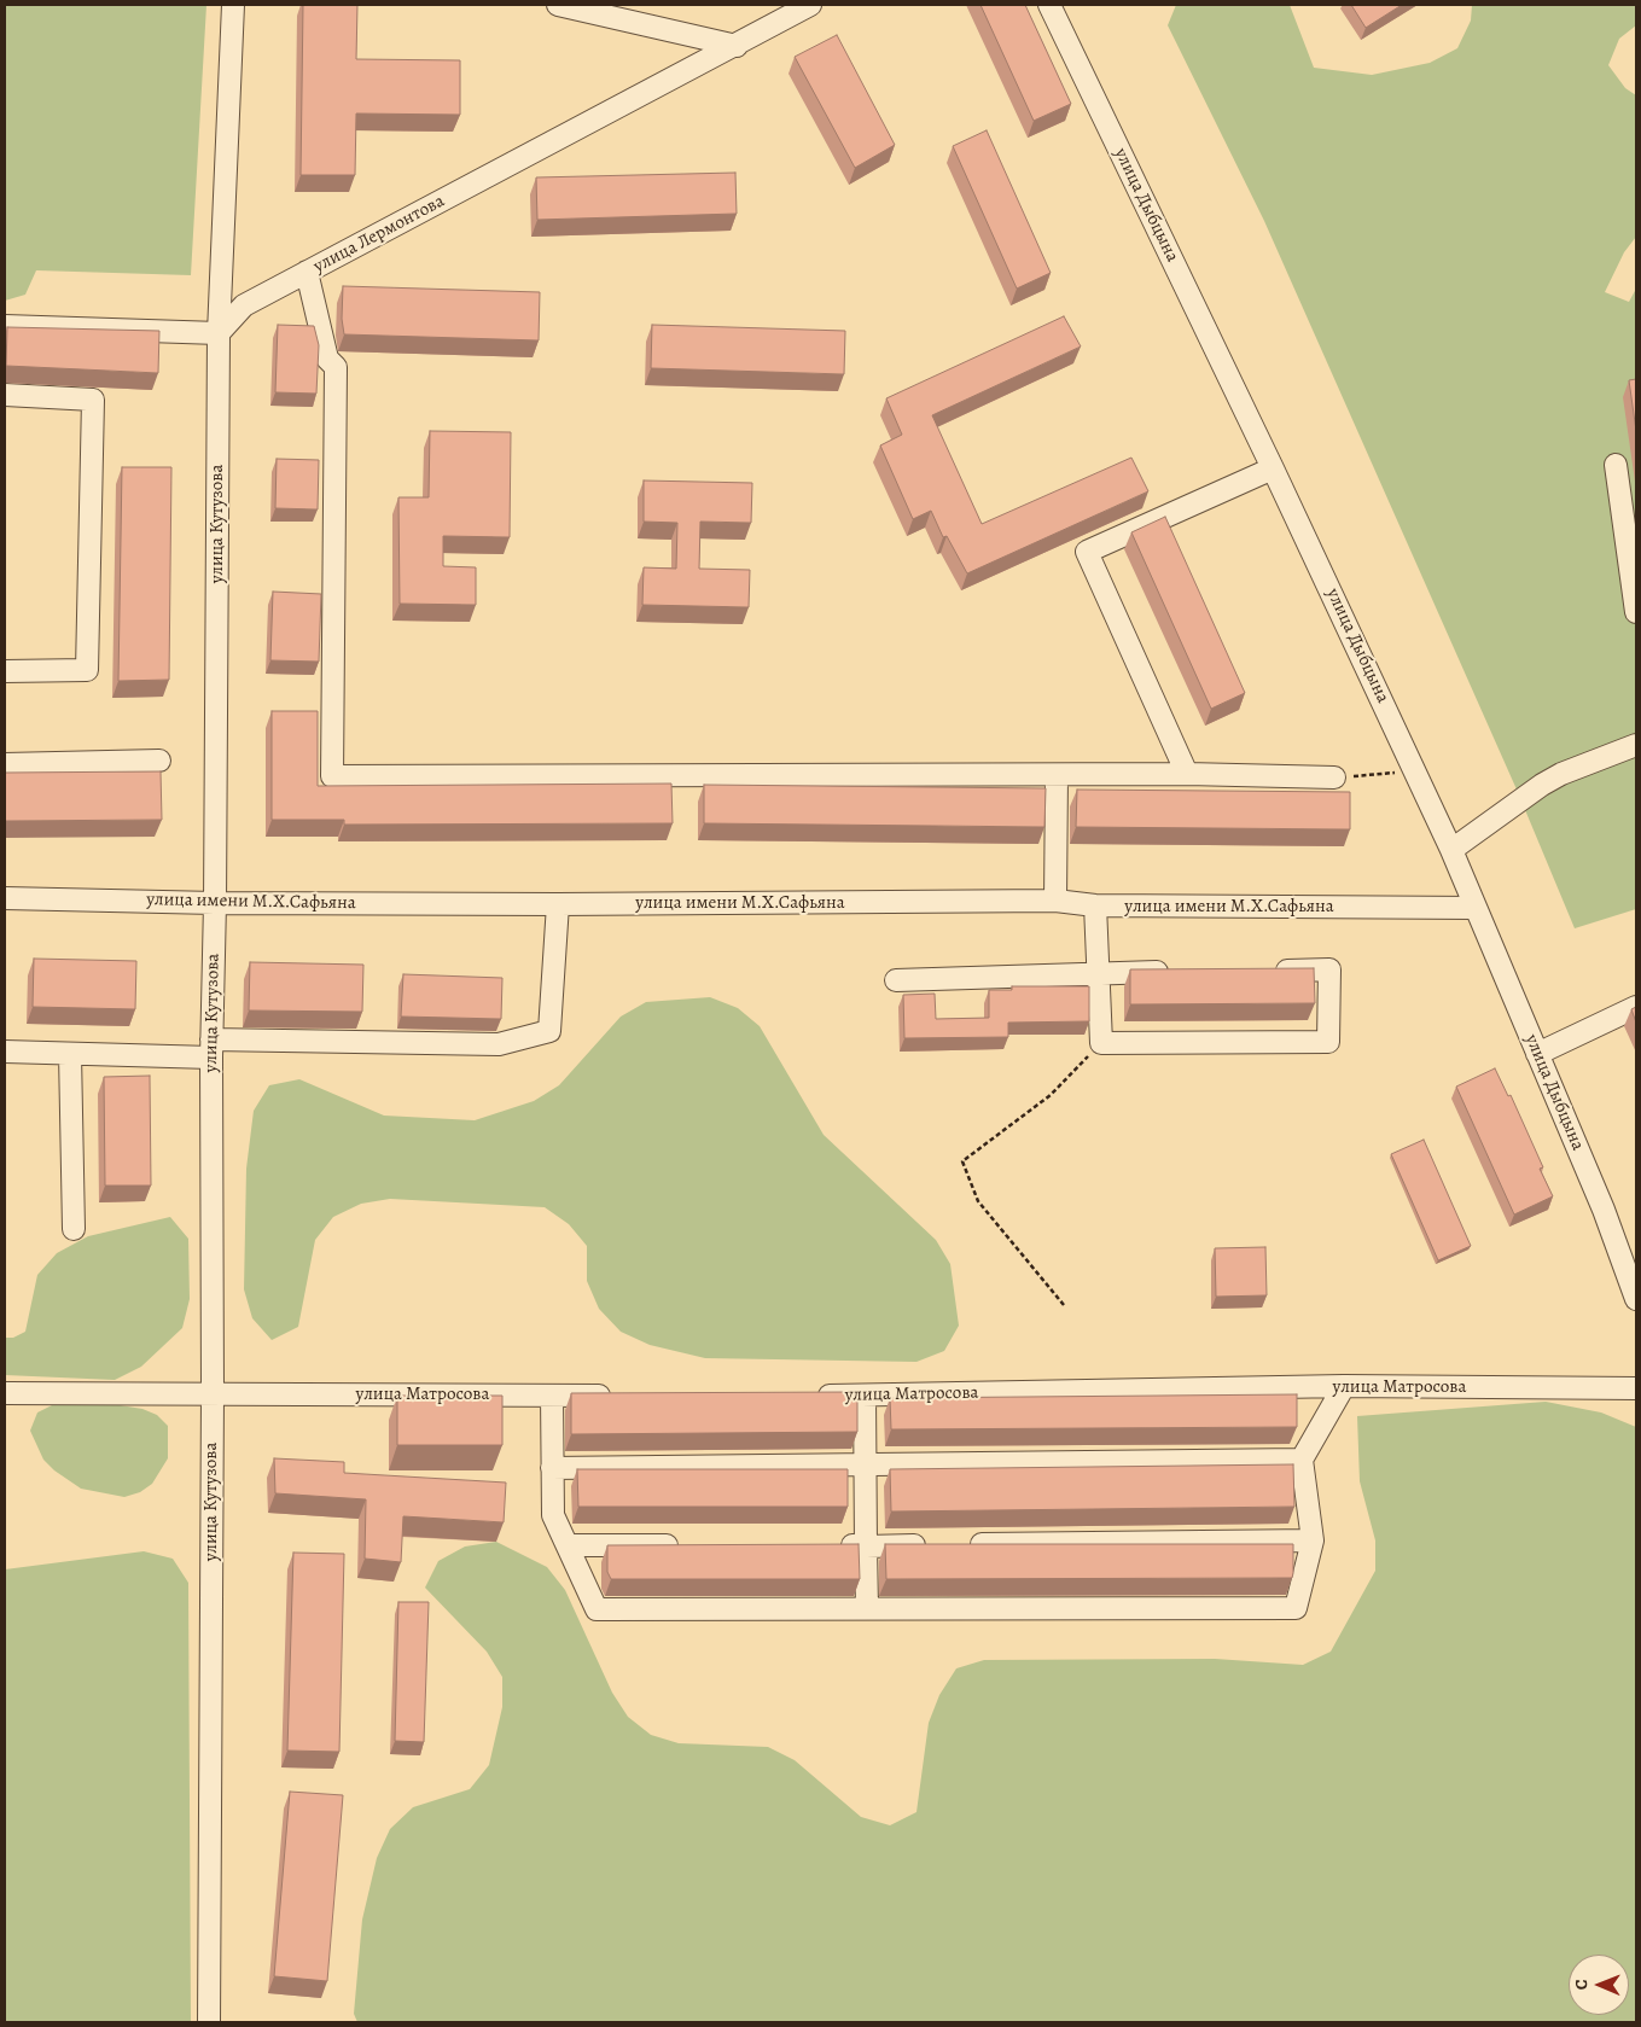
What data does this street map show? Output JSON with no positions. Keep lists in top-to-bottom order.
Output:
{
  "streets": {
    "street": [
      "улица Дыбцына",
      "улица Лермонтова",
      "улица Кутузова",
      "улица имени М.Х.Сафьяна",
      "улица Матросова"
    ]
  },
  "crossings": [
    ["улица Дыбцына", "улица имени М.Х.Сафьяна"],
    ["улица Лермонтова", "улица Кутузова"],
    ["улица Кутузова", "улица имени М.Х.Сафьяна"],
    ["улица Кутузова", "улица Матросова"]
  ],
  "north": "left"
}
